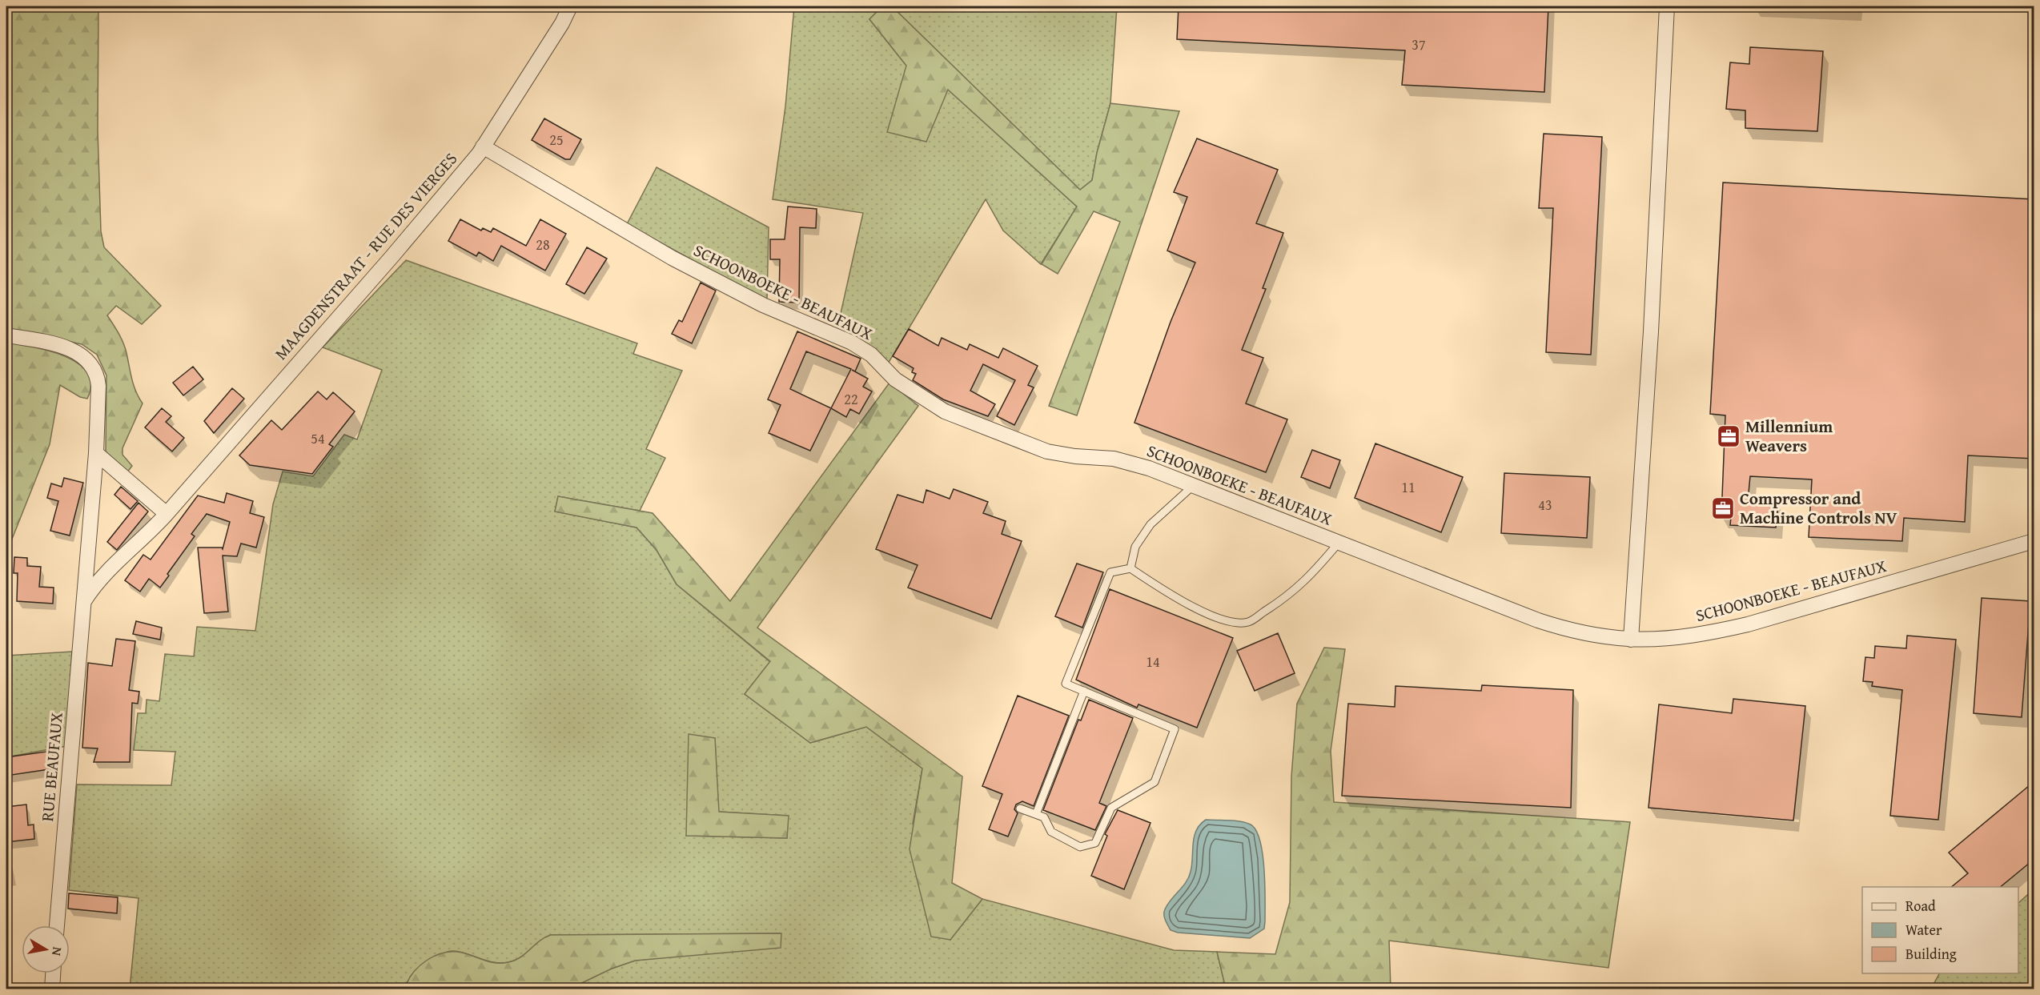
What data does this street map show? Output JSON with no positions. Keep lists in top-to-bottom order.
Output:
{
  "streets": {
    "street": ["MAAGDENSTRAAT - RUE DES VIERGES", "SCHOONBOEKE - BEAUFAUX", "RUE BEAUFAUX"]
  },
  "crossings": [
    ["MAAGDENSTRAAT - RUE DES VIERGES", "SCHOONBOEKE - BEAUFAUX"],
    ["MAAGDENSTRAAT - RUE DES VIERGES", "RUE BEAUFAUX"]
  ],
  "places": {
    "office": ["Millennium Weavers", "Compressor and Machine Controls NV"]
  },
  "house_numbers": [
    "37",
    "25",
    "28",
    "22",
    "54",
    "11",
    "43",
    "14"
  ],
  "legend": ["Road", "Water", "Building"],
  "north": "right"
}
